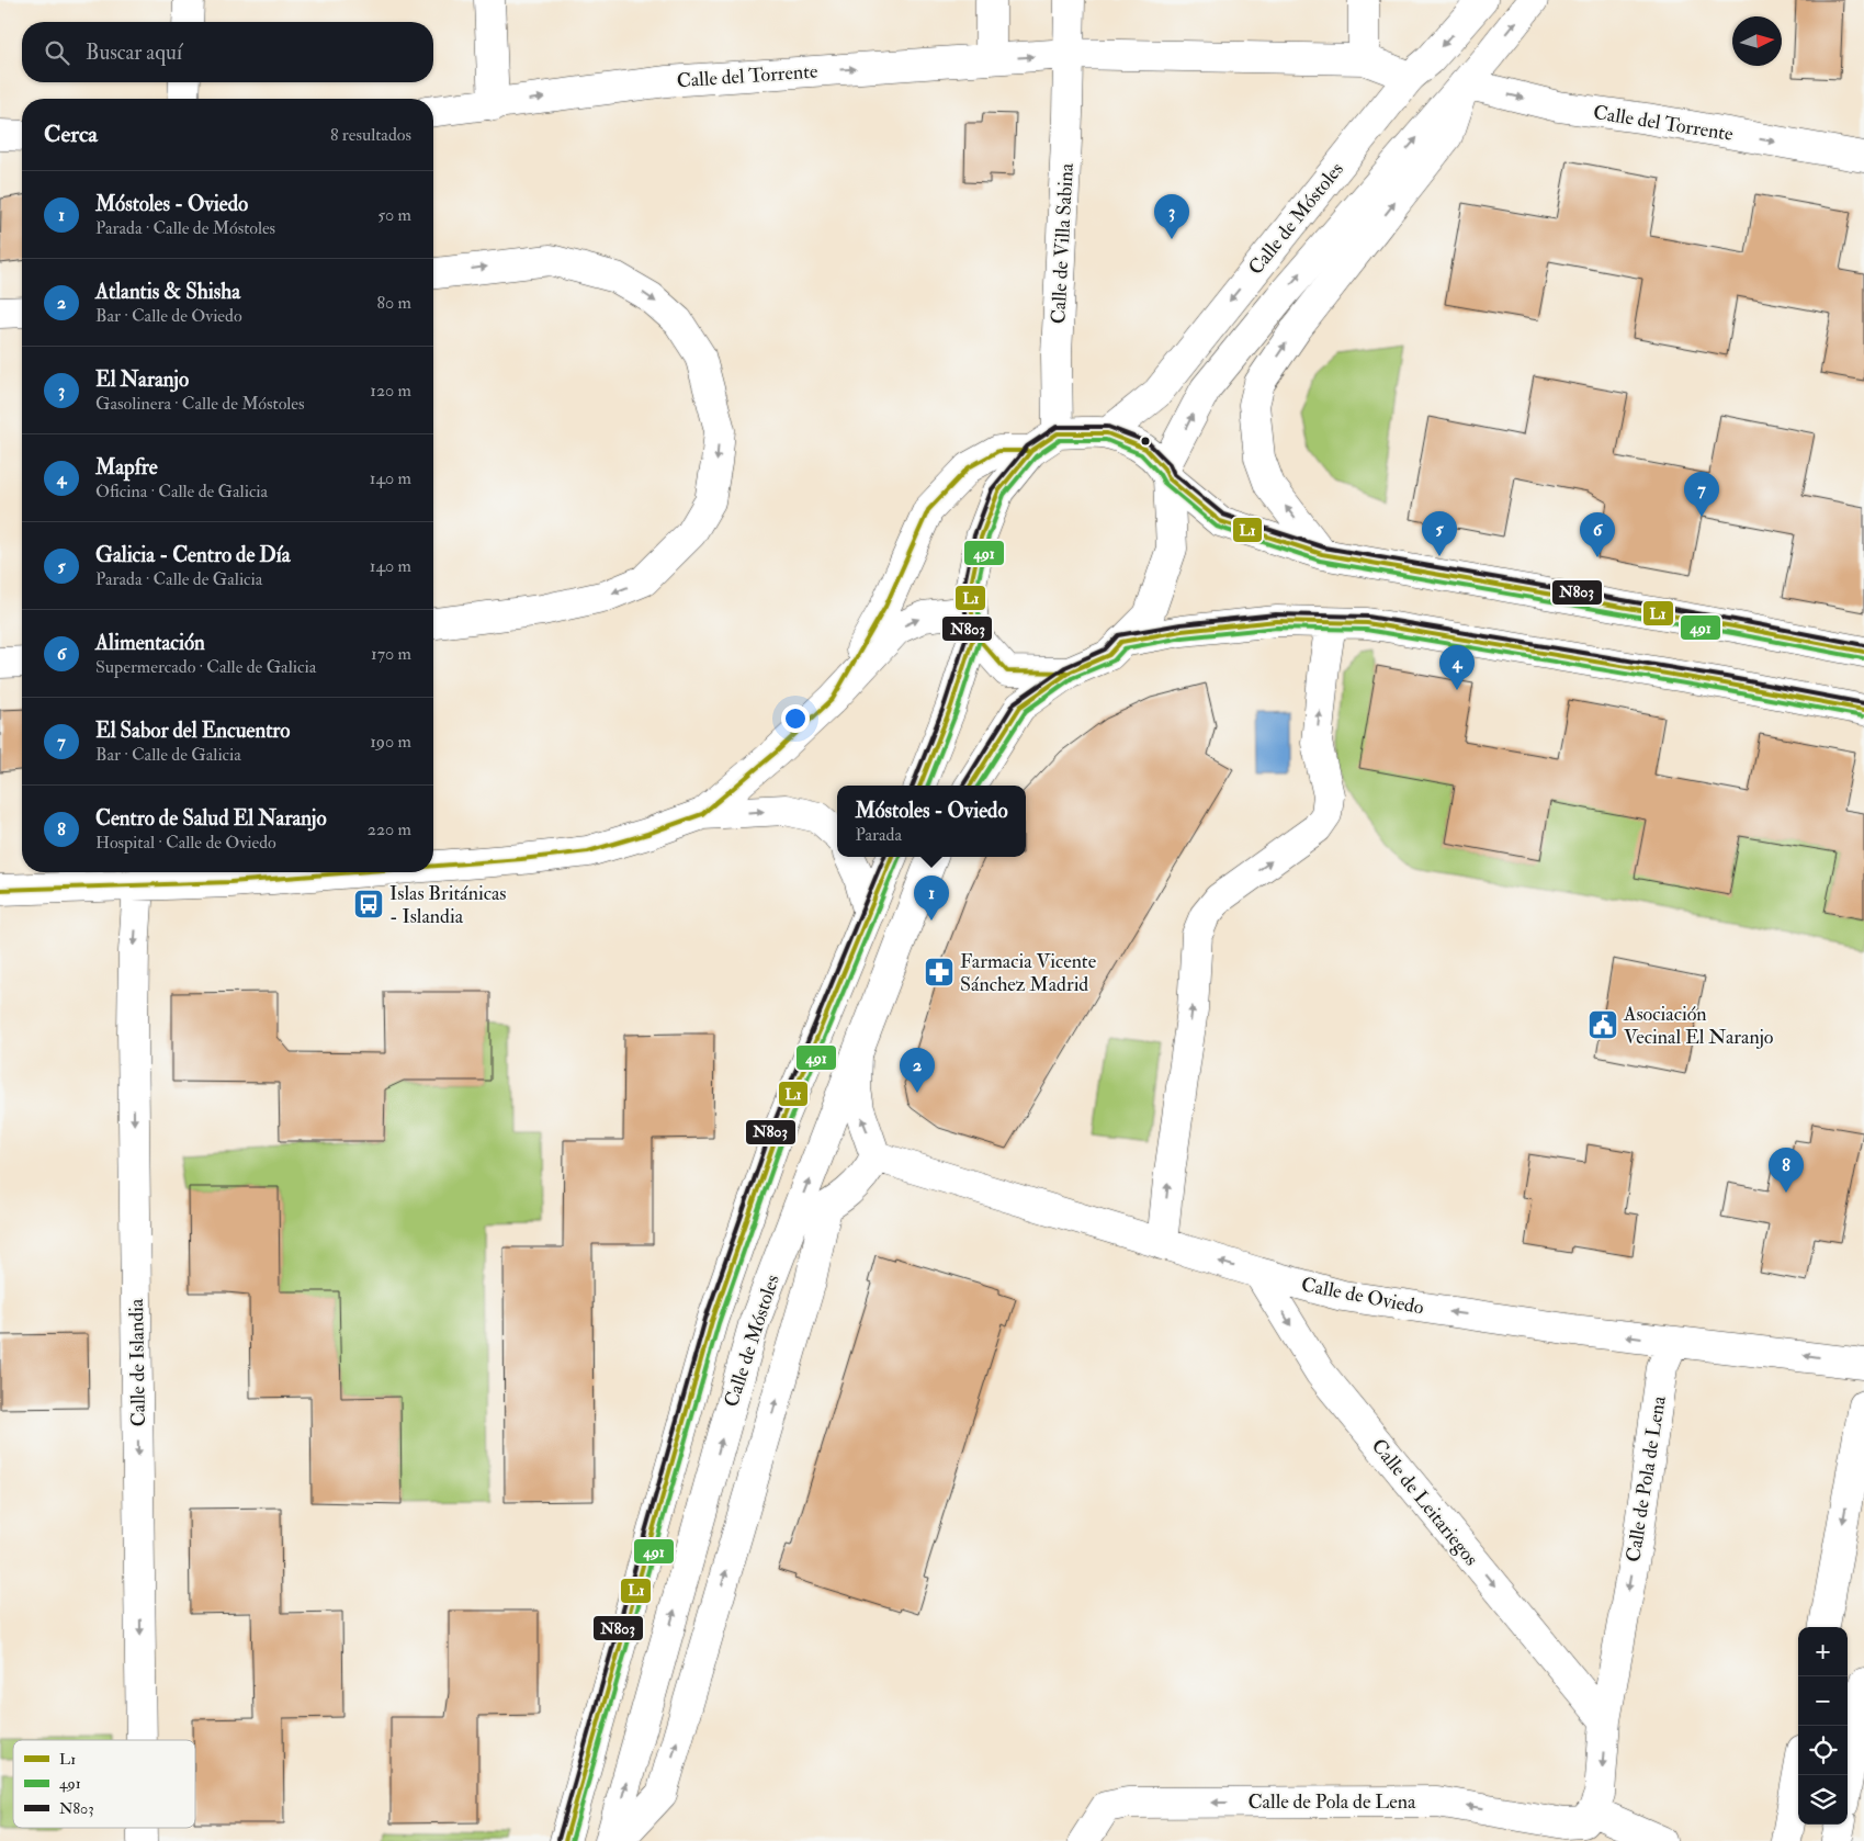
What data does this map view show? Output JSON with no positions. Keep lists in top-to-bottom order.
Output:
{
  "streets": {
    "street": [
      "Calle del Torrente",
      "Calle de Móstoles",
      "Calle de Villa Sabina",
      "Calle de Oviedo",
      "Calle de Islandia",
      "Calle de Pola de Lena",
      "Calle de Leitariegos"
    ]
  },
  "crossings": [
    ["Calle del Torrente", "Calle de Móstoles"],
    ["Calle del Torrente", "Calle de Villa Sabina"],
    ["Calle de Oviedo", "Calle de Pola de Lena"],
    ["Calle de Oviedo", "Calle de Leitariegos"],
    ["Calle de Pola de Lena", "Calle de Leitariegos"]
  ],
  "one_way": [
    "Calle del Torrente",
    "Calle de Oviedo",
    "Calle de Islandia",
    "Calle de Leitariegos"
  ],
  "places": {
    "bus stop": ["Islas Británicas - Islandia"],
    "pharmacy": ["Farmacia Vicente Sánchez Madrid"],
    "public building": ["Asociación Vecinal El Naranjo"]
  },
  "lines": ["transit line N803", "transit line L1", "transit line 491"],
  "legend": ["L1", "491", "N803"],
  "north": "right",
  "page": {
    "search": "Buscar aquí",
    "heading": ["Cerca", "8 resultados"],
    "list": [
      {
        "mark": "1",
        "name": "Móstoles - Oviedo",
        "note": "Parada · Calle de Móstoles",
        "value": "50 m"
      },
      {
        "mark": "2",
        "name": "Atlantis & Shisha",
        "note": "Bar · Calle de Oviedo",
        "value": "80 m"
      },
      {
        "mark": "3",
        "name": "El Naranjo",
        "note": "Gasolinera · Calle de Móstoles",
        "value": "120 m"
      },
      {
        "mark": "4",
        "name": "Mapfre",
        "note": "Oficina · Calle de Galicia",
        "value": "140 m"
      },
      {
        "mark": "5",
        "name": "Galicia - Centro de Día",
        "note": "Parada · Calle de Galicia",
        "value": "140 m"
      },
      {
        "mark": "6",
        "name": "Alimentación",
        "note": "Supermercado · Calle de Galicia",
        "value": "170 m"
      },
      {
        "mark": "7",
        "name": "El Sabor del Encuentro",
        "note": "Bar · Calle de Galicia",
        "value": "190 m"
      },
      {
        "mark": "8",
        "name": "Centro de Salud El Naranjo",
        "note": "Hospital · Calle de Oviedo",
        "value": "220 m"
      }
    ],
    "pins": [
      "3",
      "7",
      "5",
      "6",
      "4",
      "1",
      "2",
      "8"
    ],
    "popup": ["Móstoles - Oviedo", "Parada"],
    "map_buttons": ["+", "−"]
  }
}
